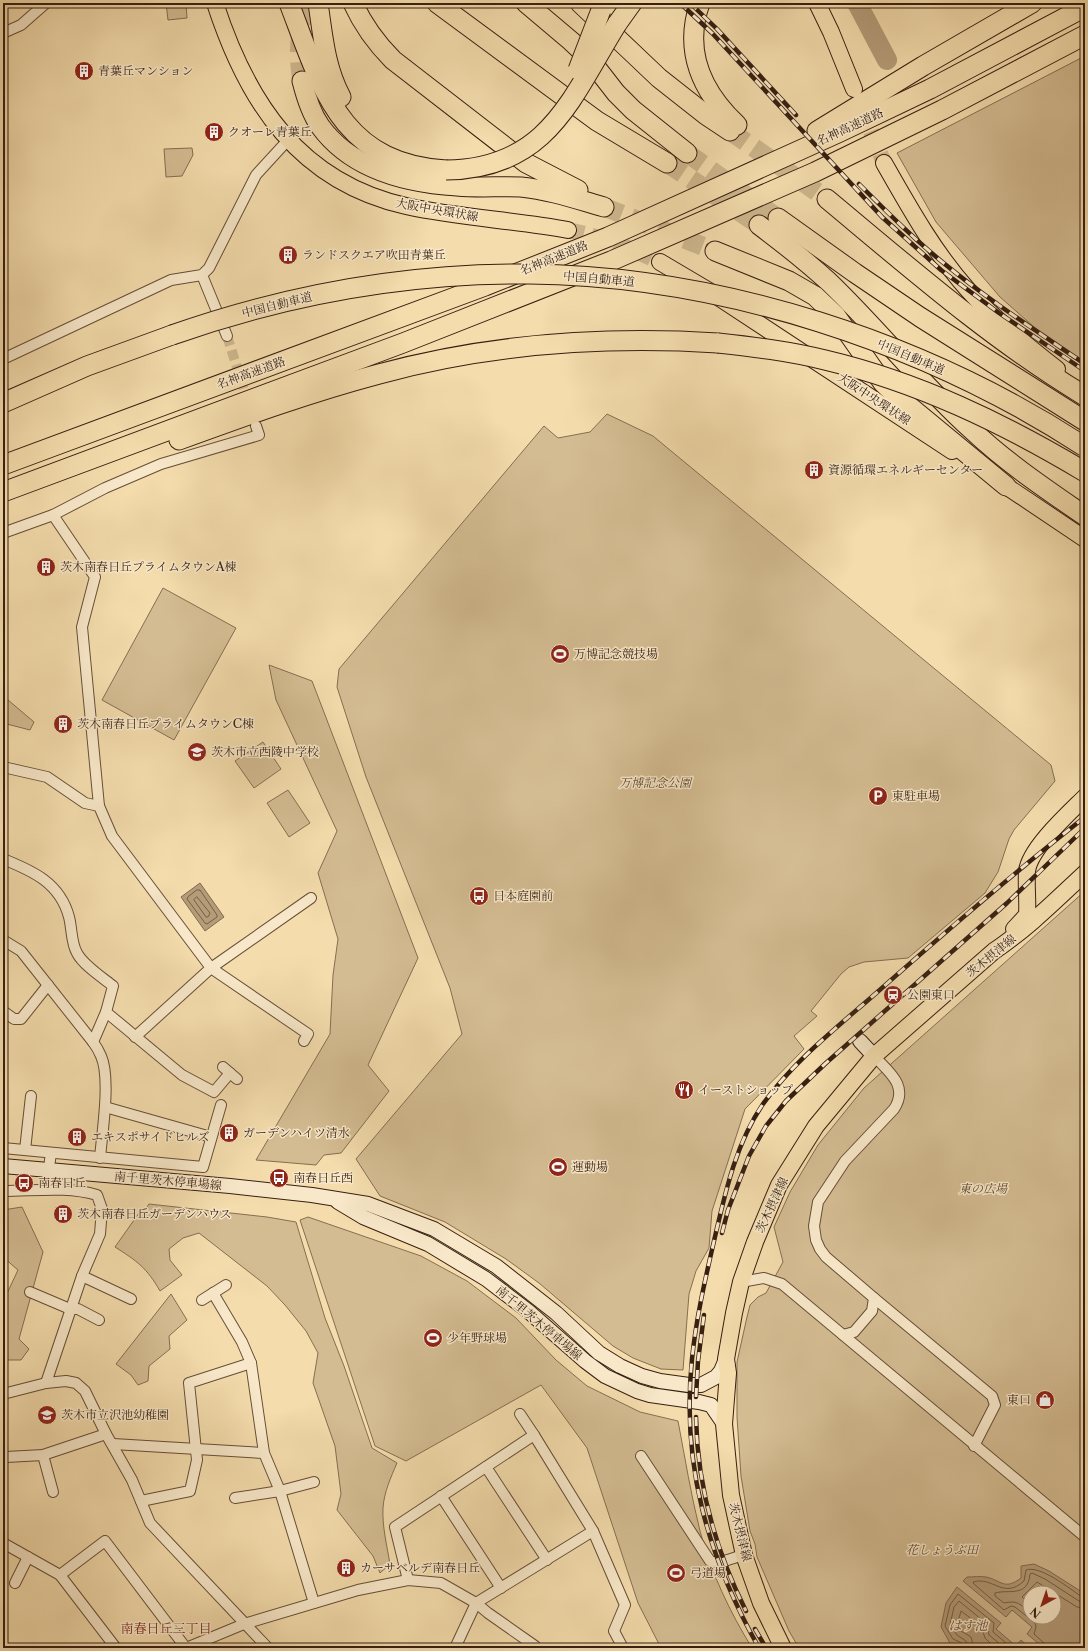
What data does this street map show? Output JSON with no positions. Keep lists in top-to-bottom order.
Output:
{
  "streets": {
    "highway": ["名神高速道路", "中国自動車道"],
    "main road": ["大阪中央環状線", "茨木摂津線", "南千里茨木停車場線"]
  },
  "crossings": [
    ["茨木摂津線", "南千里茨木停車場線"]
  ],
  "districts": ["南春日丘三丁目"],
  "water": ["はす池"],
  "parks": ["万博記念公園", "東の広場", "花しょうぶ田"],
  "places": {
    "building": [
      "青葉丘マンション",
      "クオーレ青葉丘",
      "ランドスクエア吹田青葉丘",
      "資源循環エネルギーセンター",
      "茨木南春日丘プライムタウンA棟",
      "茨木南春日丘プライムタウンC棟",
      "ガーデンハイツ清水",
      "エキスポサイドヒルズ",
      "茨木南春日丘ガーデンハウス",
      "カーサベルデ南春日丘"
    ],
    "sports": [
      "万博記念競技場",
      "運動場",
      "少年野球場",
      "弓道場"
    ],
    "school or university": ["茨木市立西陵中学校", "茨木市立沢池幼稚園"],
    "parking": ["東駐車場"],
    "bus stop": ["日本庭園前", "南春日丘西", "南春日丘"],
    "station": ["公園東口"],
    "restaurant": ["イーストショップ"],
    "shop": ["東口"]
  },
  "north": "bottom left"
}
